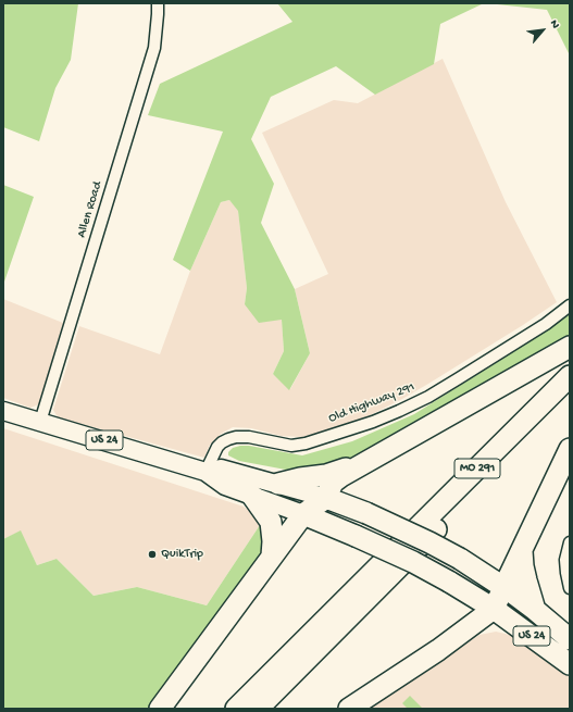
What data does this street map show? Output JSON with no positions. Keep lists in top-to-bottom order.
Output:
{
  "streets": {
    "highway": ["US 24", "MO 291"],
    "street": ["Allen Road", "Old Highway 291"]
  },
  "crossings": [
    ["Allen Road", "US 24"],
    ["Old Highway 291", "US 24"]
  ],
  "places": ["QuikTrip"],
  "north": "top right"
}
